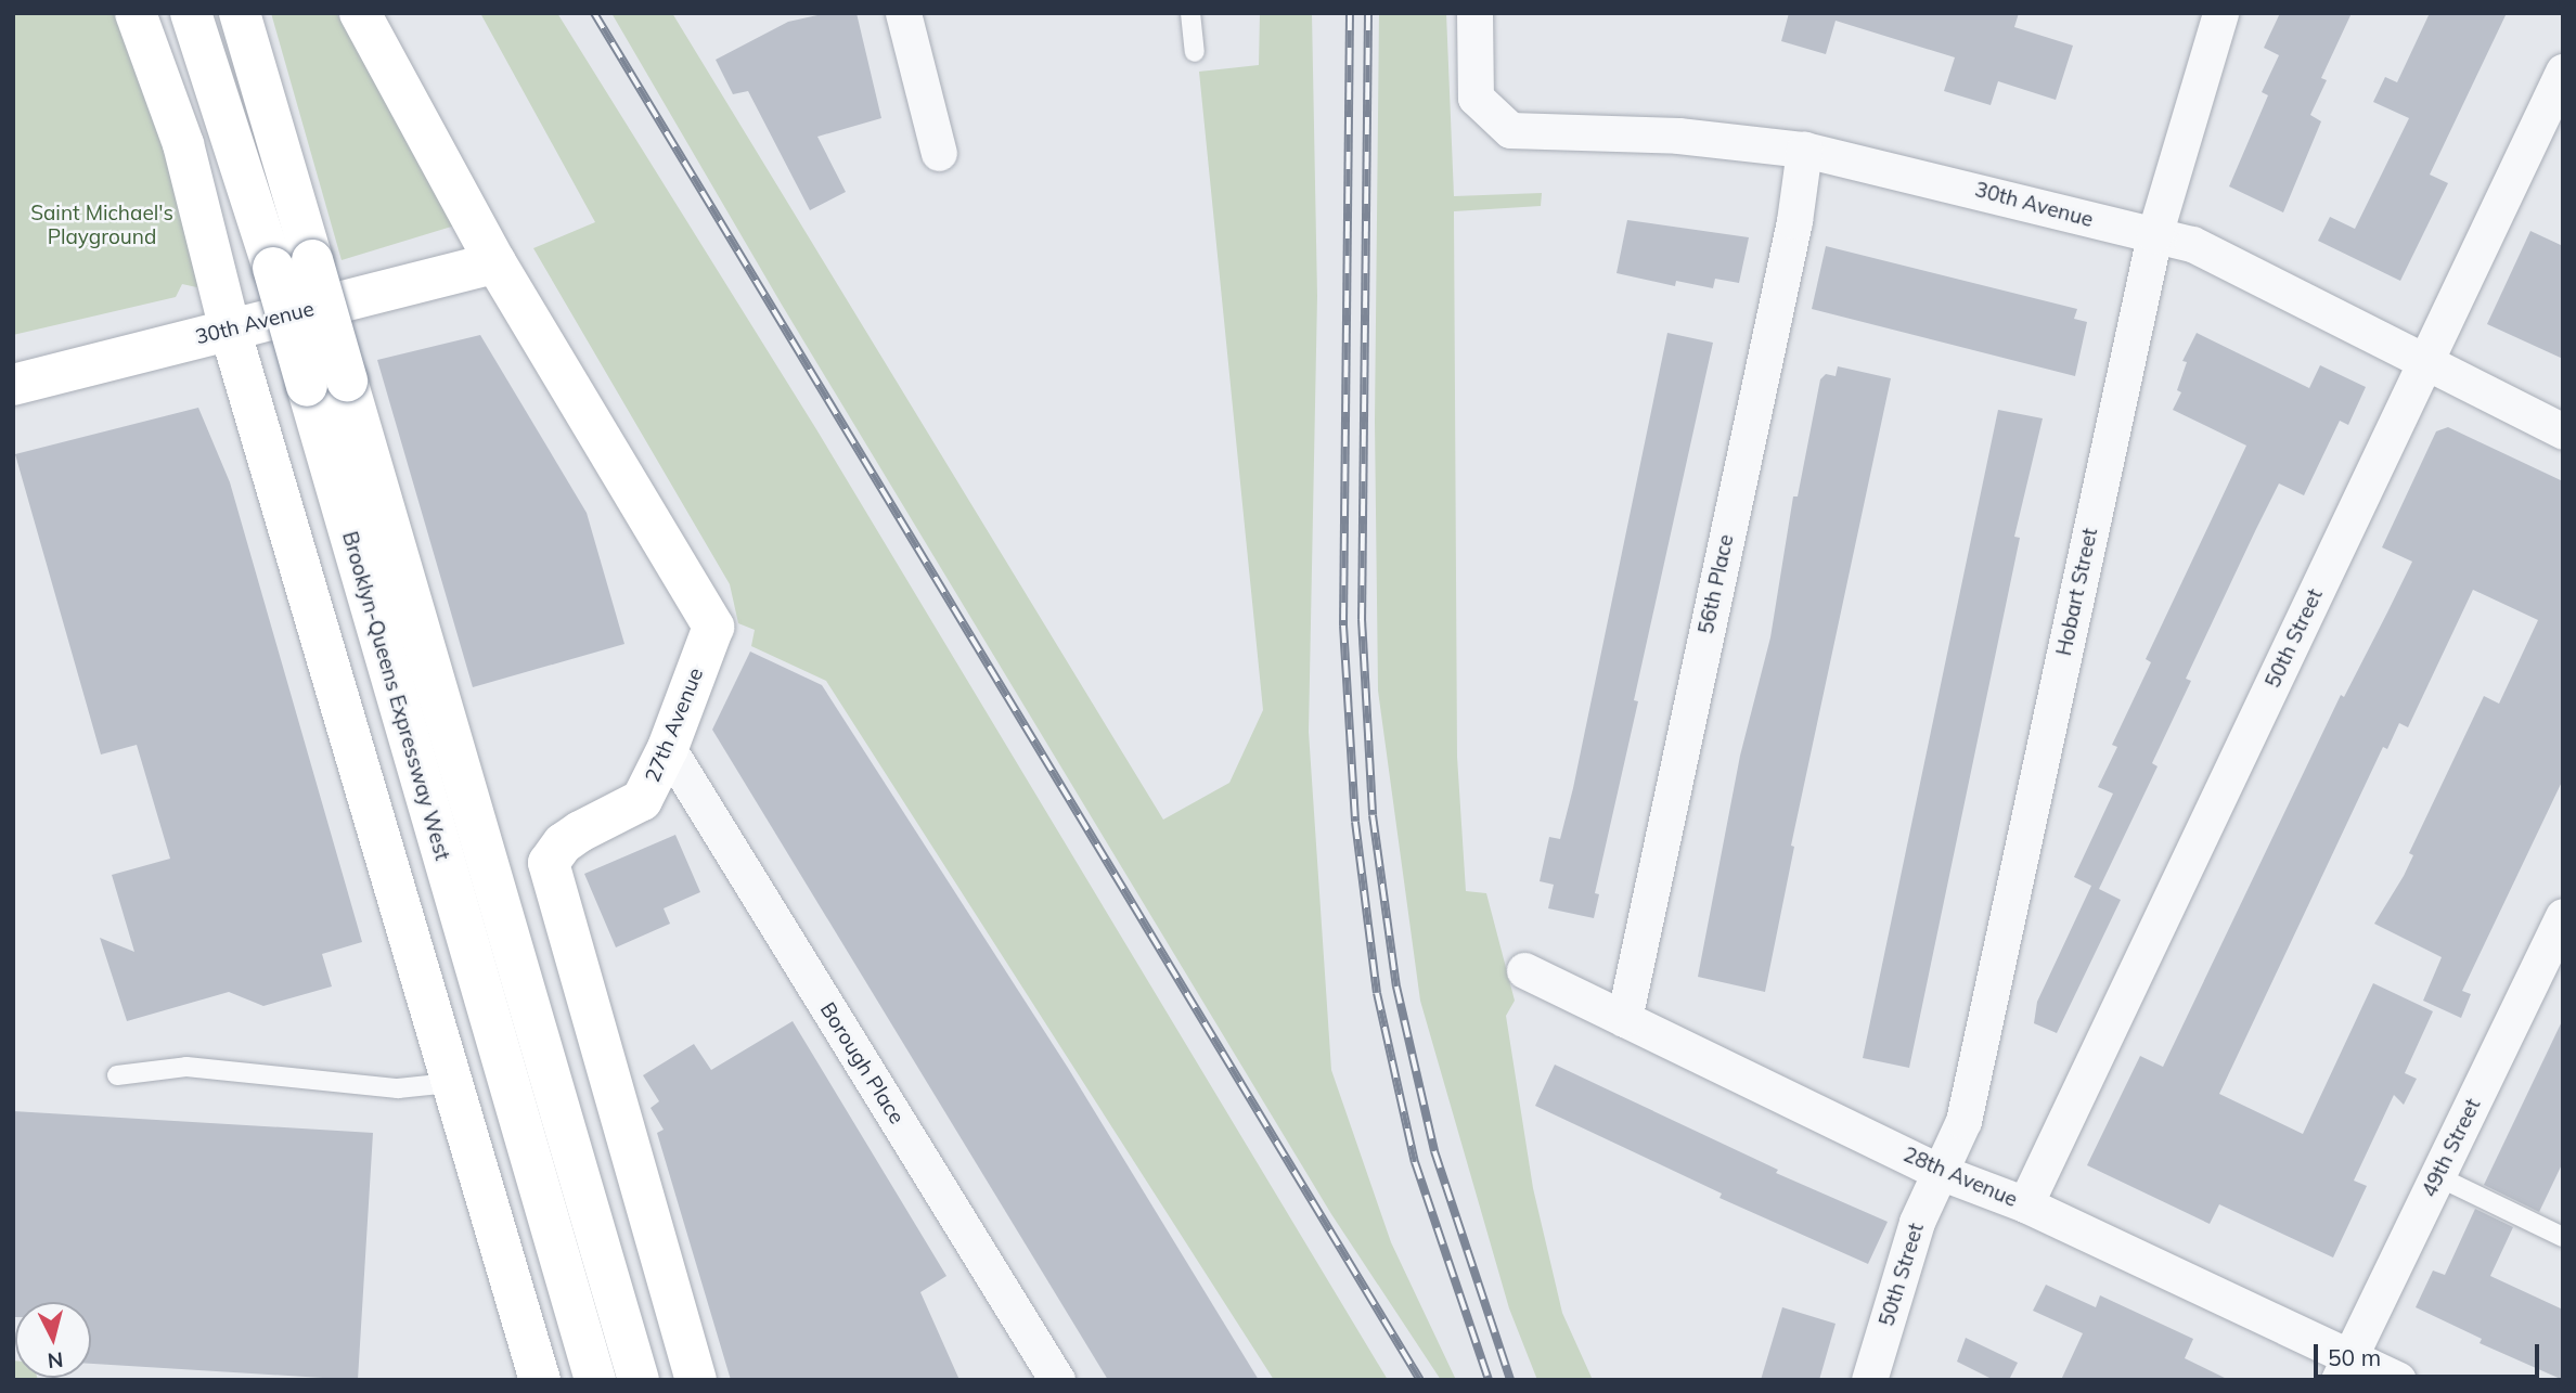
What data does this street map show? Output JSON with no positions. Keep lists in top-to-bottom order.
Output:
{
  "streets": {
    "main road": ["30th Avenue", "Brooklyn-Queens Expressway West", "27th Avenue"],
    "street": [
      "56th Place",
      "Hobart Street",
      "50th Street",
      "Borough Place",
      "49th Street",
      "28th Avenue"
    ]
  },
  "crossings": [
    ["30th Avenue", "56th Place"],
    ["30th Avenue", "Hobart Street"],
    ["30th Avenue", "50th Street"],
    ["30th Avenue", "27th Avenue"],
    ["56th Place", "28th Avenue"],
    ["Hobart Street", "50th Street"],
    ["Hobart Street", "28th Avenue"],
    ["50th Street", "28th Avenue"],
    ["27th Avenue", "Borough Place"],
    ["49th Street", "28th Avenue"]
  ],
  "parks": ["Saint Michael's Playground"],
  "scale_bar": "50 m",
  "north": "bottom"
}
